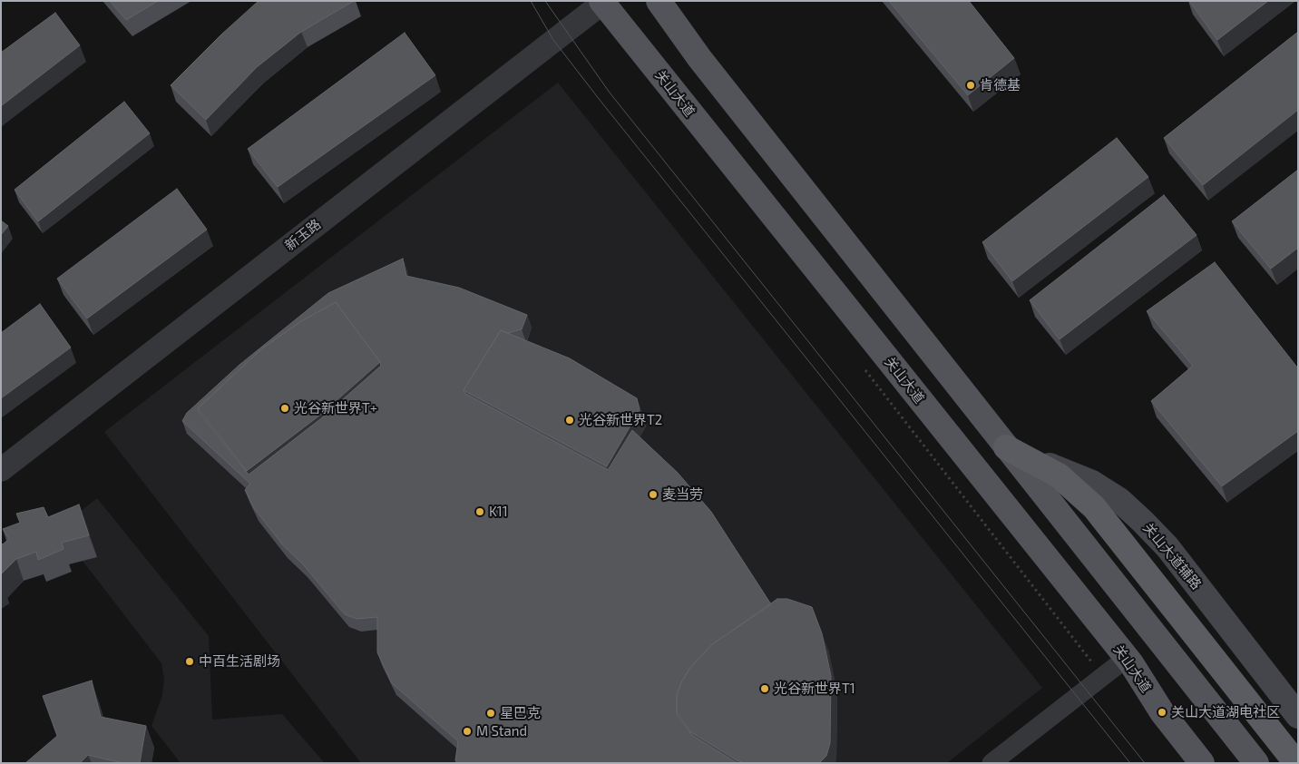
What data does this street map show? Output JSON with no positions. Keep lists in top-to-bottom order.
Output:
{
  "streets": {
    "main road": ["关山大道", "关山大道辅路"],
    "street": ["新玉路"]
  },
  "crossings": [
    ["关山大道", "新玉路"]
  ],
  "places": [
    "肯德基",
    "光谷新世界T+",
    "光谷新世界T2",
    "麦当劳",
    "K11",
    "中百生活剧场",
    "光谷新世界T1",
    "关山大道湖电社区",
    "星巴克",
    "M Stand"
  ]
}
